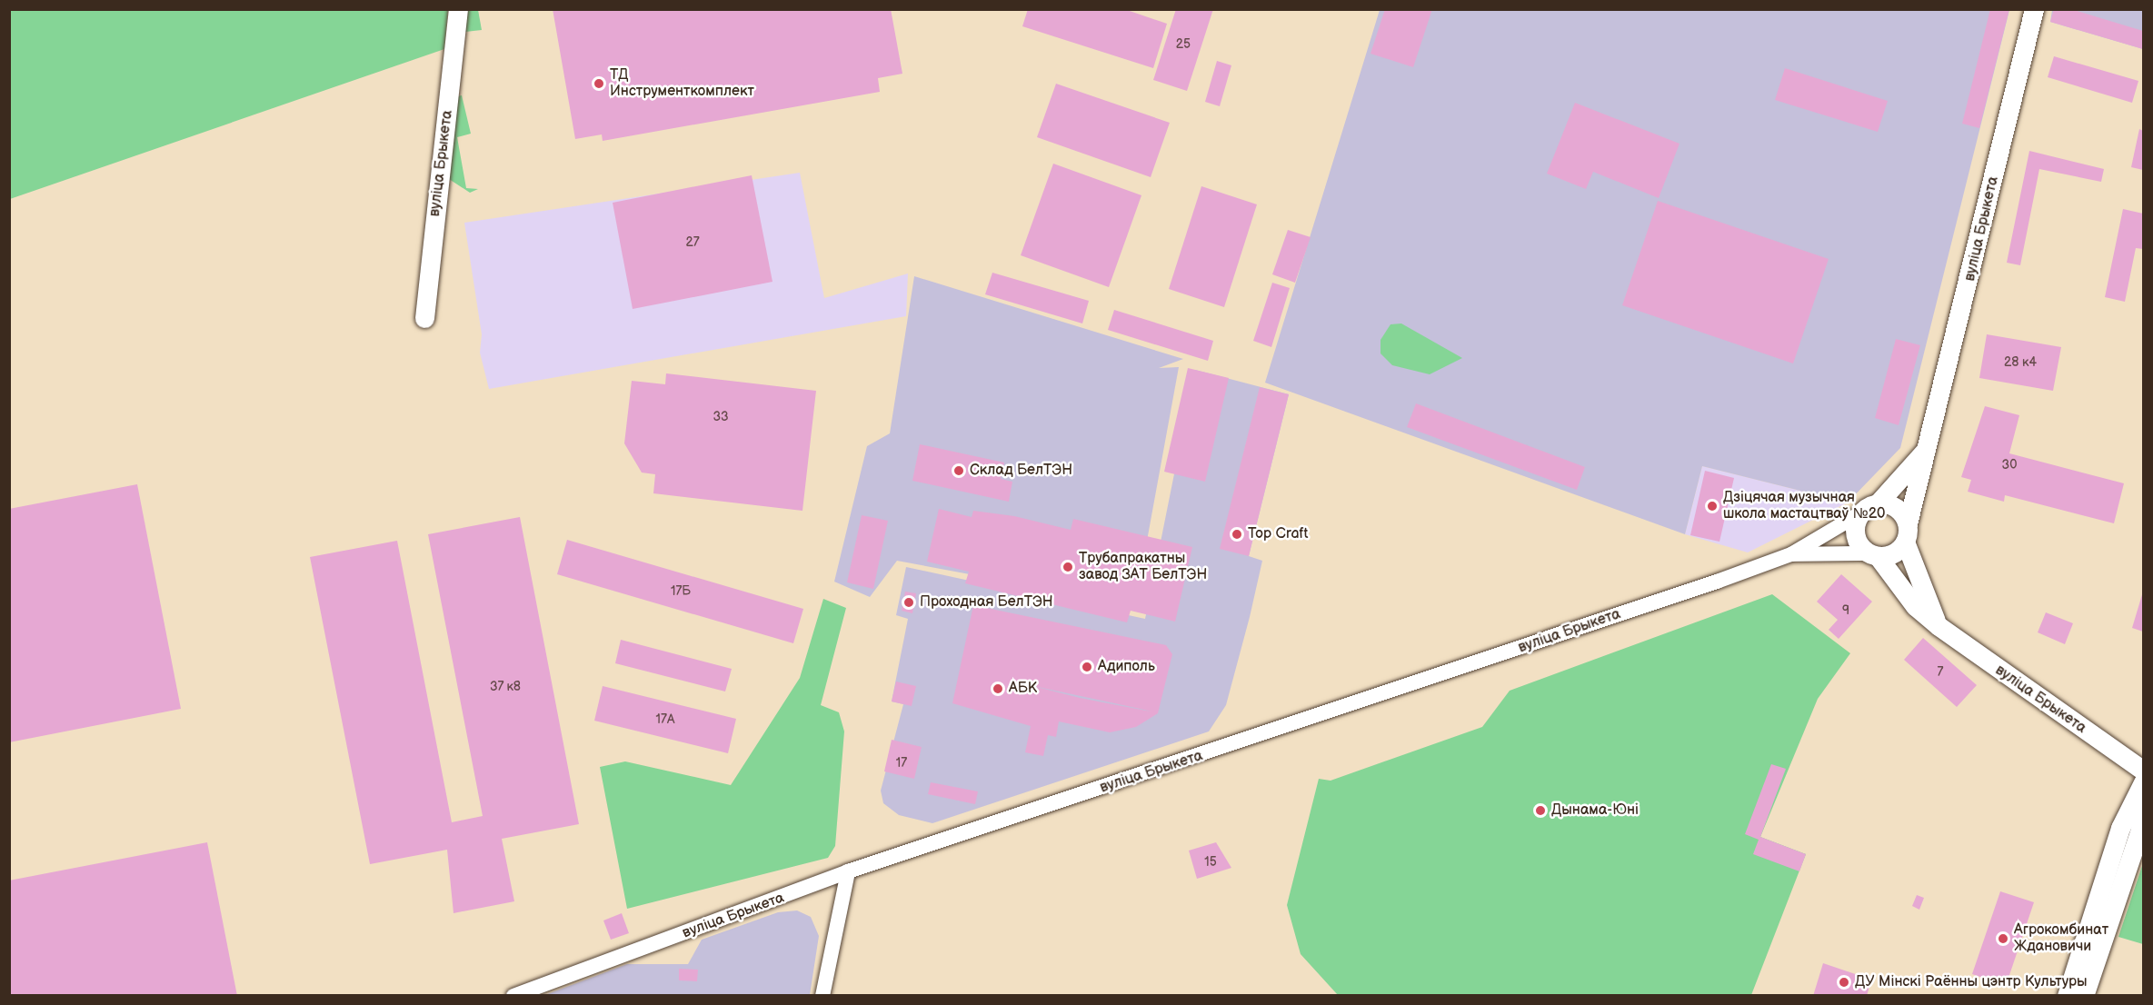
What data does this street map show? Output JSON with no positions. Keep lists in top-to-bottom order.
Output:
{
  "streets": {
    "street": ["вуліца Брыкета"]
  },
  "places": [
    "ТД Инструменткомплект",
    "Склад БелТЭН",
    "Дзіцячая музычная школа мастацтваў №20",
    "Top Craft",
    "Трубапракатны завод ЗАТ БелТЭН",
    "Проходная БелТЭН",
    "Адиполь",
    "АБК",
    "Дынама-Юні",
    "Агрокомбинат Ждановичи",
    "ДУ Мінскі Раённы цэнтр Культуры"
  ],
  "house_numbers": [
    "25",
    "27",
    "28 к4",
    "33",
    "30",
    "17Б",
    "9",
    "7",
    "37 к8",
    "17А",
    "17",
    "15"
  ]
}
